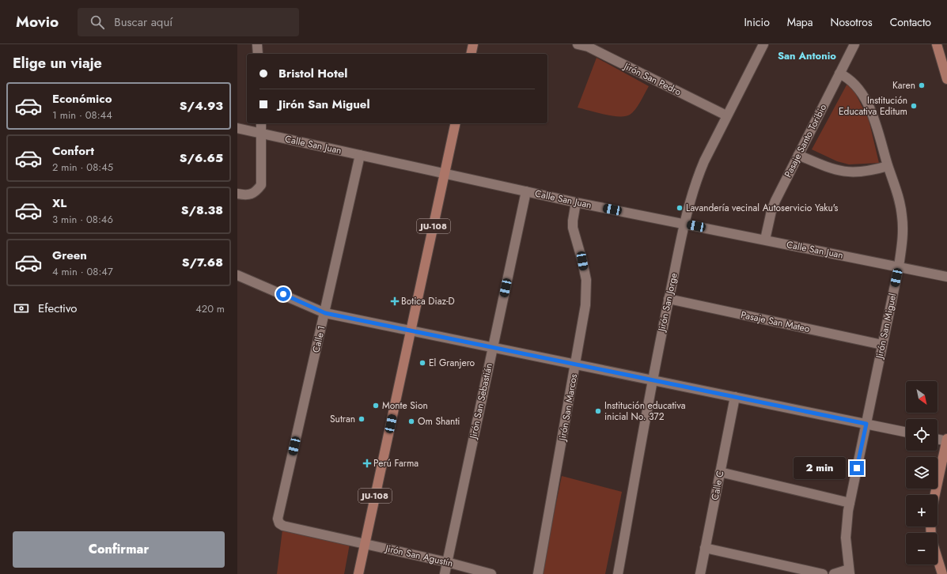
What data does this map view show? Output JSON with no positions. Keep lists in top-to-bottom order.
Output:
{
  "streets": {
    "main road": ["JU-108"],
    "street": [
      "Jirón San Pedro",
      "Pasaje Santo Toribio",
      "Calle San Juan",
      "Jirón San Jorge",
      "Pasaje San Mateo",
      "Jirón San Miguel",
      "Calle 1",
      "Jirón San Sebastián",
      "Jirón San Marcos",
      "Calle C",
      "Jirón San Agustín"
    ]
  },
  "crossings": [
    ["Jirón San Pedro", "Jirón San Jorge"],
    ["Pasaje Santo Toribio", "Calle San Juan"],
    ["Pasaje Santo Toribio", "Jirón San Miguel"],
    ["Calle San Juan", "JU-108"],
    ["Calle San Juan", "Jirón San Jorge"],
    ["Calle San Juan", "Jirón San Miguel"],
    ["Calle San Juan", "Calle 1"],
    ["Calle San Juan", "Jirón San Sebastián"],
    ["Calle San Juan", "Jirón San Marcos"],
    ["JU-108", "Jirón San Agustín"],
    ["Jirón San Jorge", "Pasaje San Mateo"],
    ["Pasaje San Mateo", "Jirón San Miguel"],
    ["Calle 1", "Jirón San Agustín"],
    ["Jirón San Sebastián", "Jirón San Agustín"]
  ],
  "districts": ["San Antonio"],
  "places": {
    "other": [
      "Karen",
      "Institución Educativa Editum",
      "Lavandería vecinal Autoservicio Yaku's",
      "El Granjero",
      "Monte Sion",
      "Institución educativa inicial No. 372",
      "Sutran",
      "Om Shanti"
    ],
    "health": ["Botica Diaz-D", "Perú Farma"]
  },
  "north": "bottom right",
  "page": {
    "header": "Movio",
    "search": "Buscar aquí",
    "nav": [
      "Inicio",
      "Mapa",
      "Nosotros",
      "Contacto"
    ],
    "heading": "Elige un viaje",
    "banner": ["Bristol Hotel", "Jirón San Miguel"],
    "list": [
      {
        "name": "Económico",
        "note": "1 min · 08:44",
        "value": "S/4.93"
      },
      {
        "name": "Confort",
        "note": "2 min · 08:45",
        "value": "S/6.65"
      },
      {
        "name": "XL",
        "note": "3 min · 08:46",
        "value": "S/8.38"
      },
      {
        "name": "Green",
        "note": "4 min · 08:47",
        "value": "S/7.68"
      }
    ],
    "pay": ["Efectivo", "420 m"],
    "map_buttons": ["+", "−"],
    "bubble": "2 min",
    "buttons": "Confirmar"
  }
}
